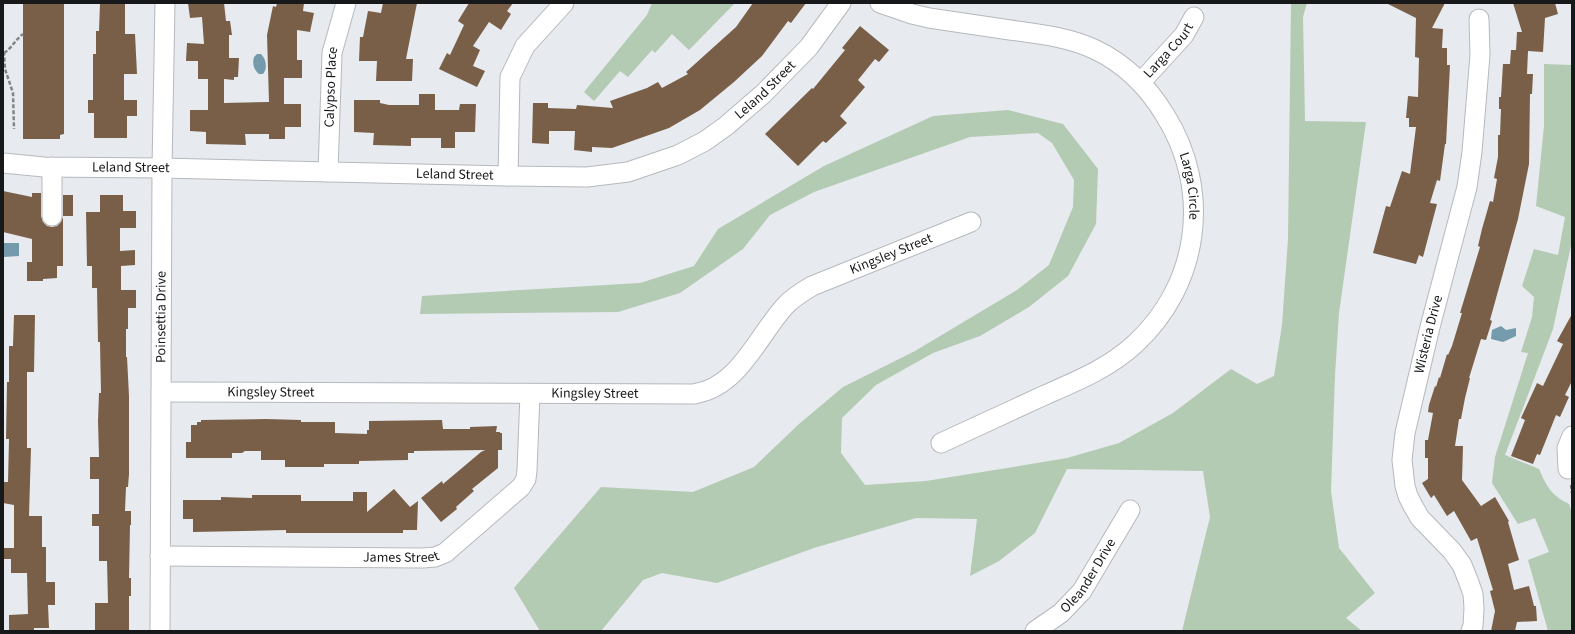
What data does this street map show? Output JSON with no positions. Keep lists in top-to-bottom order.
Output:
{
  "streets": {
    "street": [
      "Larga Court",
      "Calypso Place",
      "Leland Street",
      "Larga Circle",
      "Kingsley Street",
      "Poinsettia Drive",
      "Wisteria Drive",
      "James Street",
      "Oleander Drive"
    ]
  },
  "crossings": [
    ["Larga Court", "Larga Circle"],
    ["Calypso Place", "Leland Street"],
    ["Leland Street", "Poinsettia Drive"],
    ["Kingsley Street", "Poinsettia Drive"],
    ["Kingsley Street", "James Street"],
    ["Poinsettia Drive", "James Street"]
  ]
}
